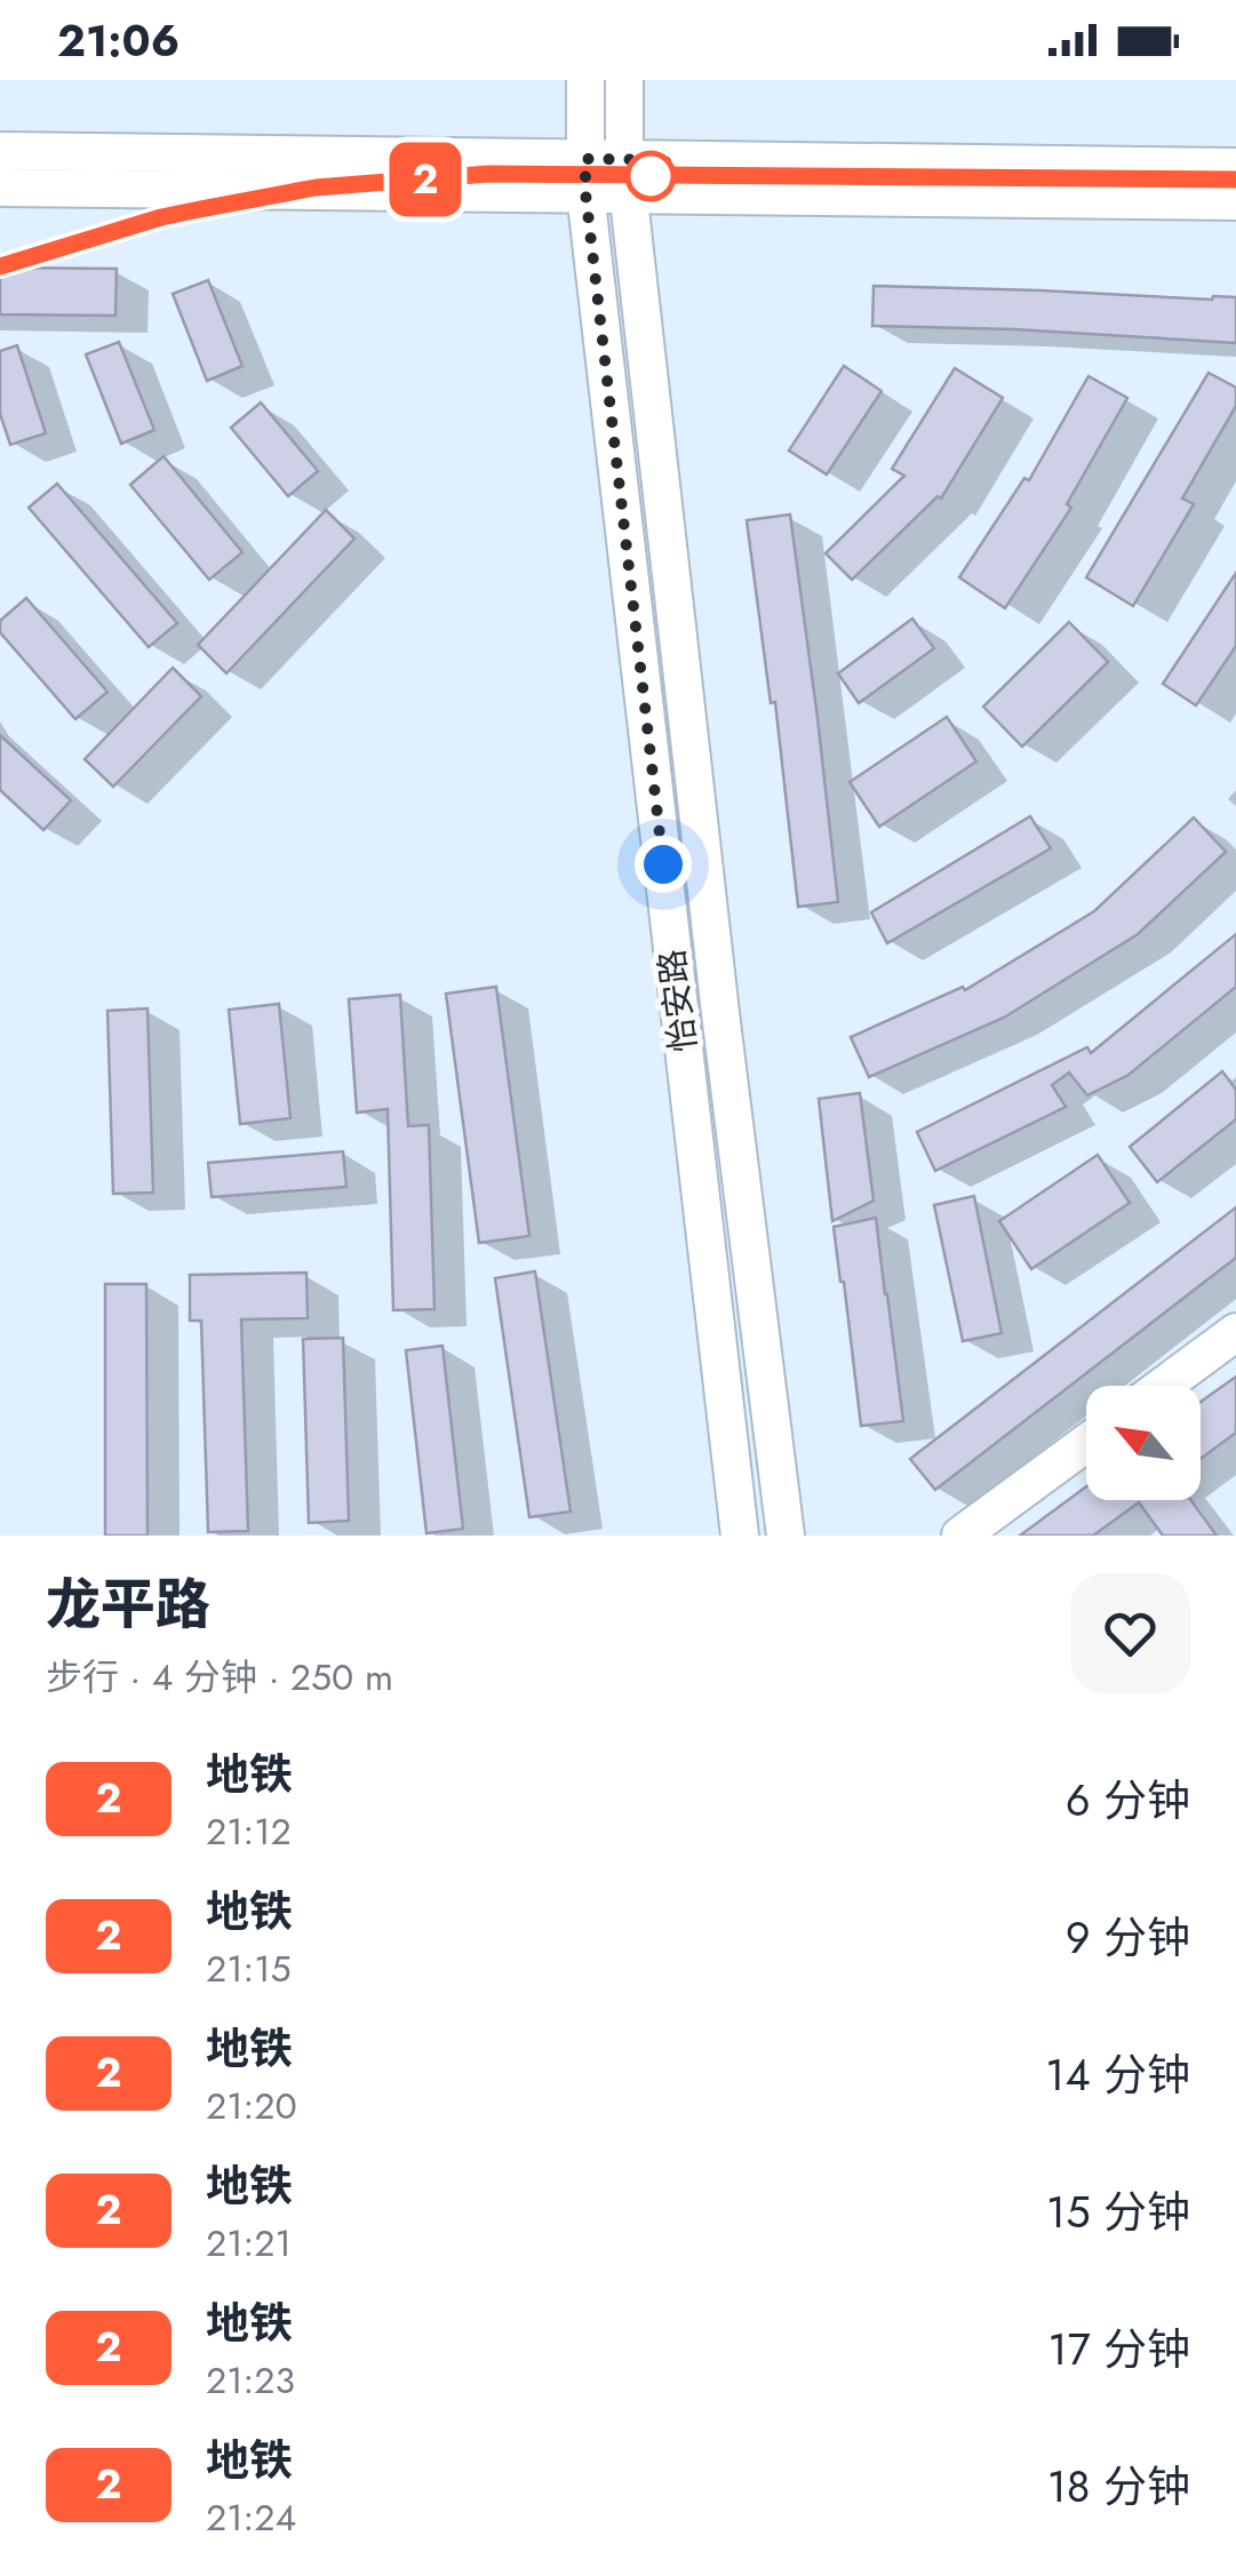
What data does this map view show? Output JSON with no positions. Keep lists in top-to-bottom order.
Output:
{
  "streets": {
    "street": ["怡安路"]
  },
  "lines": ["metro line 2"],
  "north": "top left",
  "page": {
    "status": "21:06",
    "on_map": "2",
    "heading": ["龙平路", "步行 · 4 分钟 · 250 m"],
    "list": [
      {
        "mark": "2",
        "name": "地铁",
        "note": "21:12",
        "value": "6 分钟"
      },
      {
        "mark": "2",
        "name": "地铁",
        "note": "21:15",
        "value": "9 分钟"
      },
      {
        "mark": "2",
        "name": "地铁",
        "note": "21:20",
        "value": "14 分钟"
      },
      {
        "mark": "2",
        "name": "地铁",
        "note": "21:21",
        "value": "15 分钟"
      },
      {
        "mark": "2",
        "name": "地铁",
        "note": "21:23",
        "value": "17 分钟"
      },
      {
        "mark": "2",
        "name": "地铁",
        "note": "21:24",
        "value": "18 分钟"
      }
    ]
  }
}
